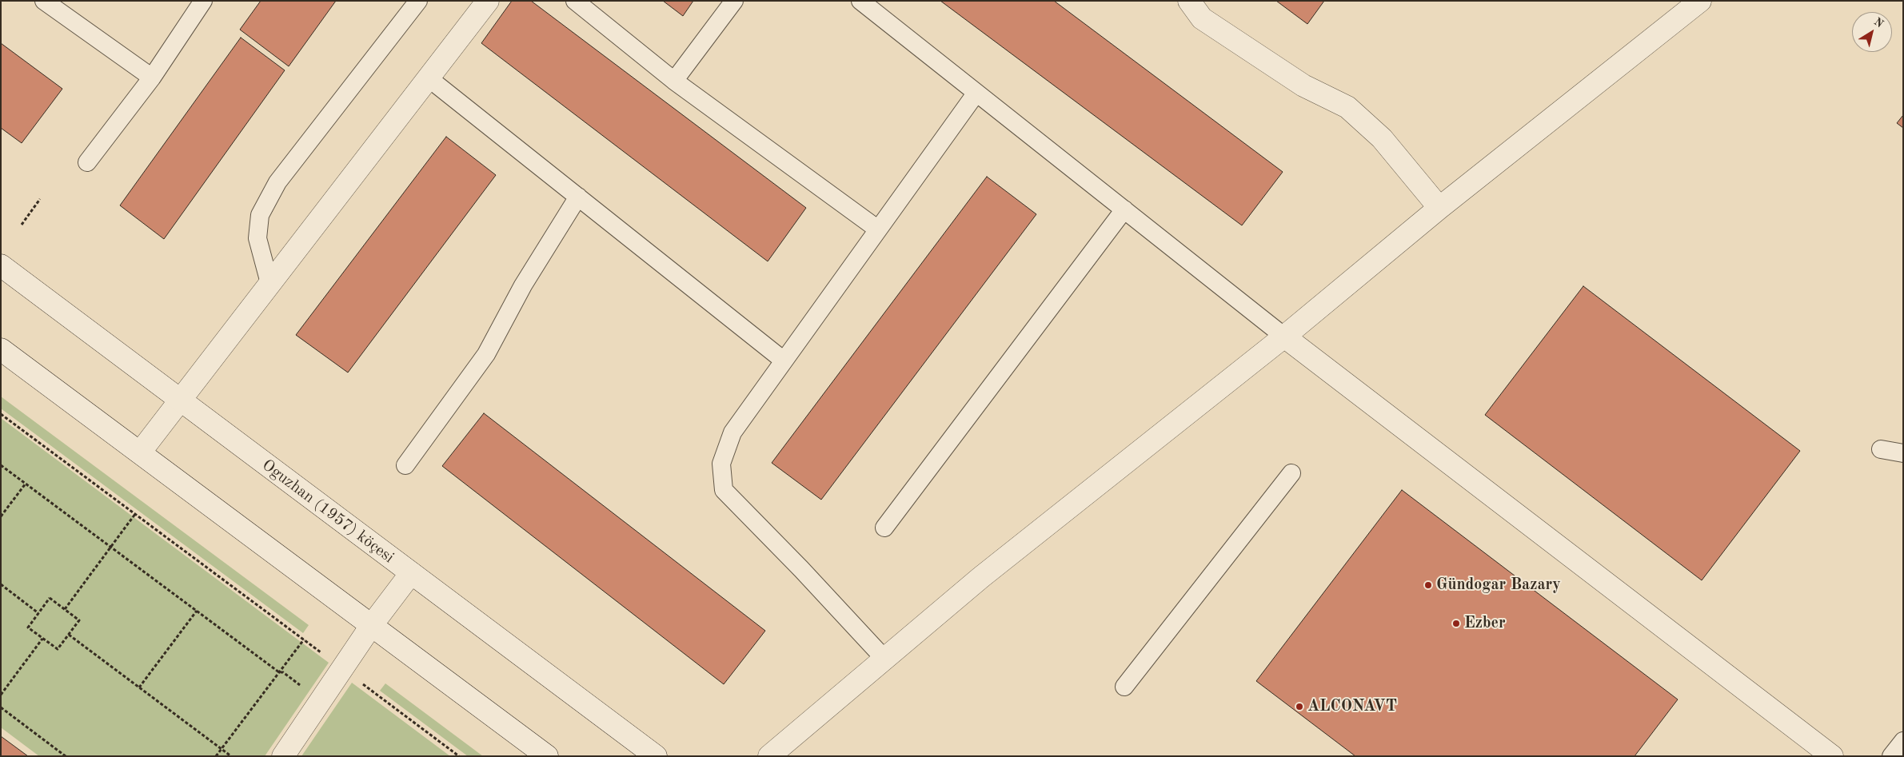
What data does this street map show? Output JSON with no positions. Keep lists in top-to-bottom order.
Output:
{
  "streets": {
    "street": ["Oguzhan (1957) köçesi"]
  },
  "places": ["Gündogar Bazary", "Ezber", "ALCONAVT"],
  "north": "top right"
}
